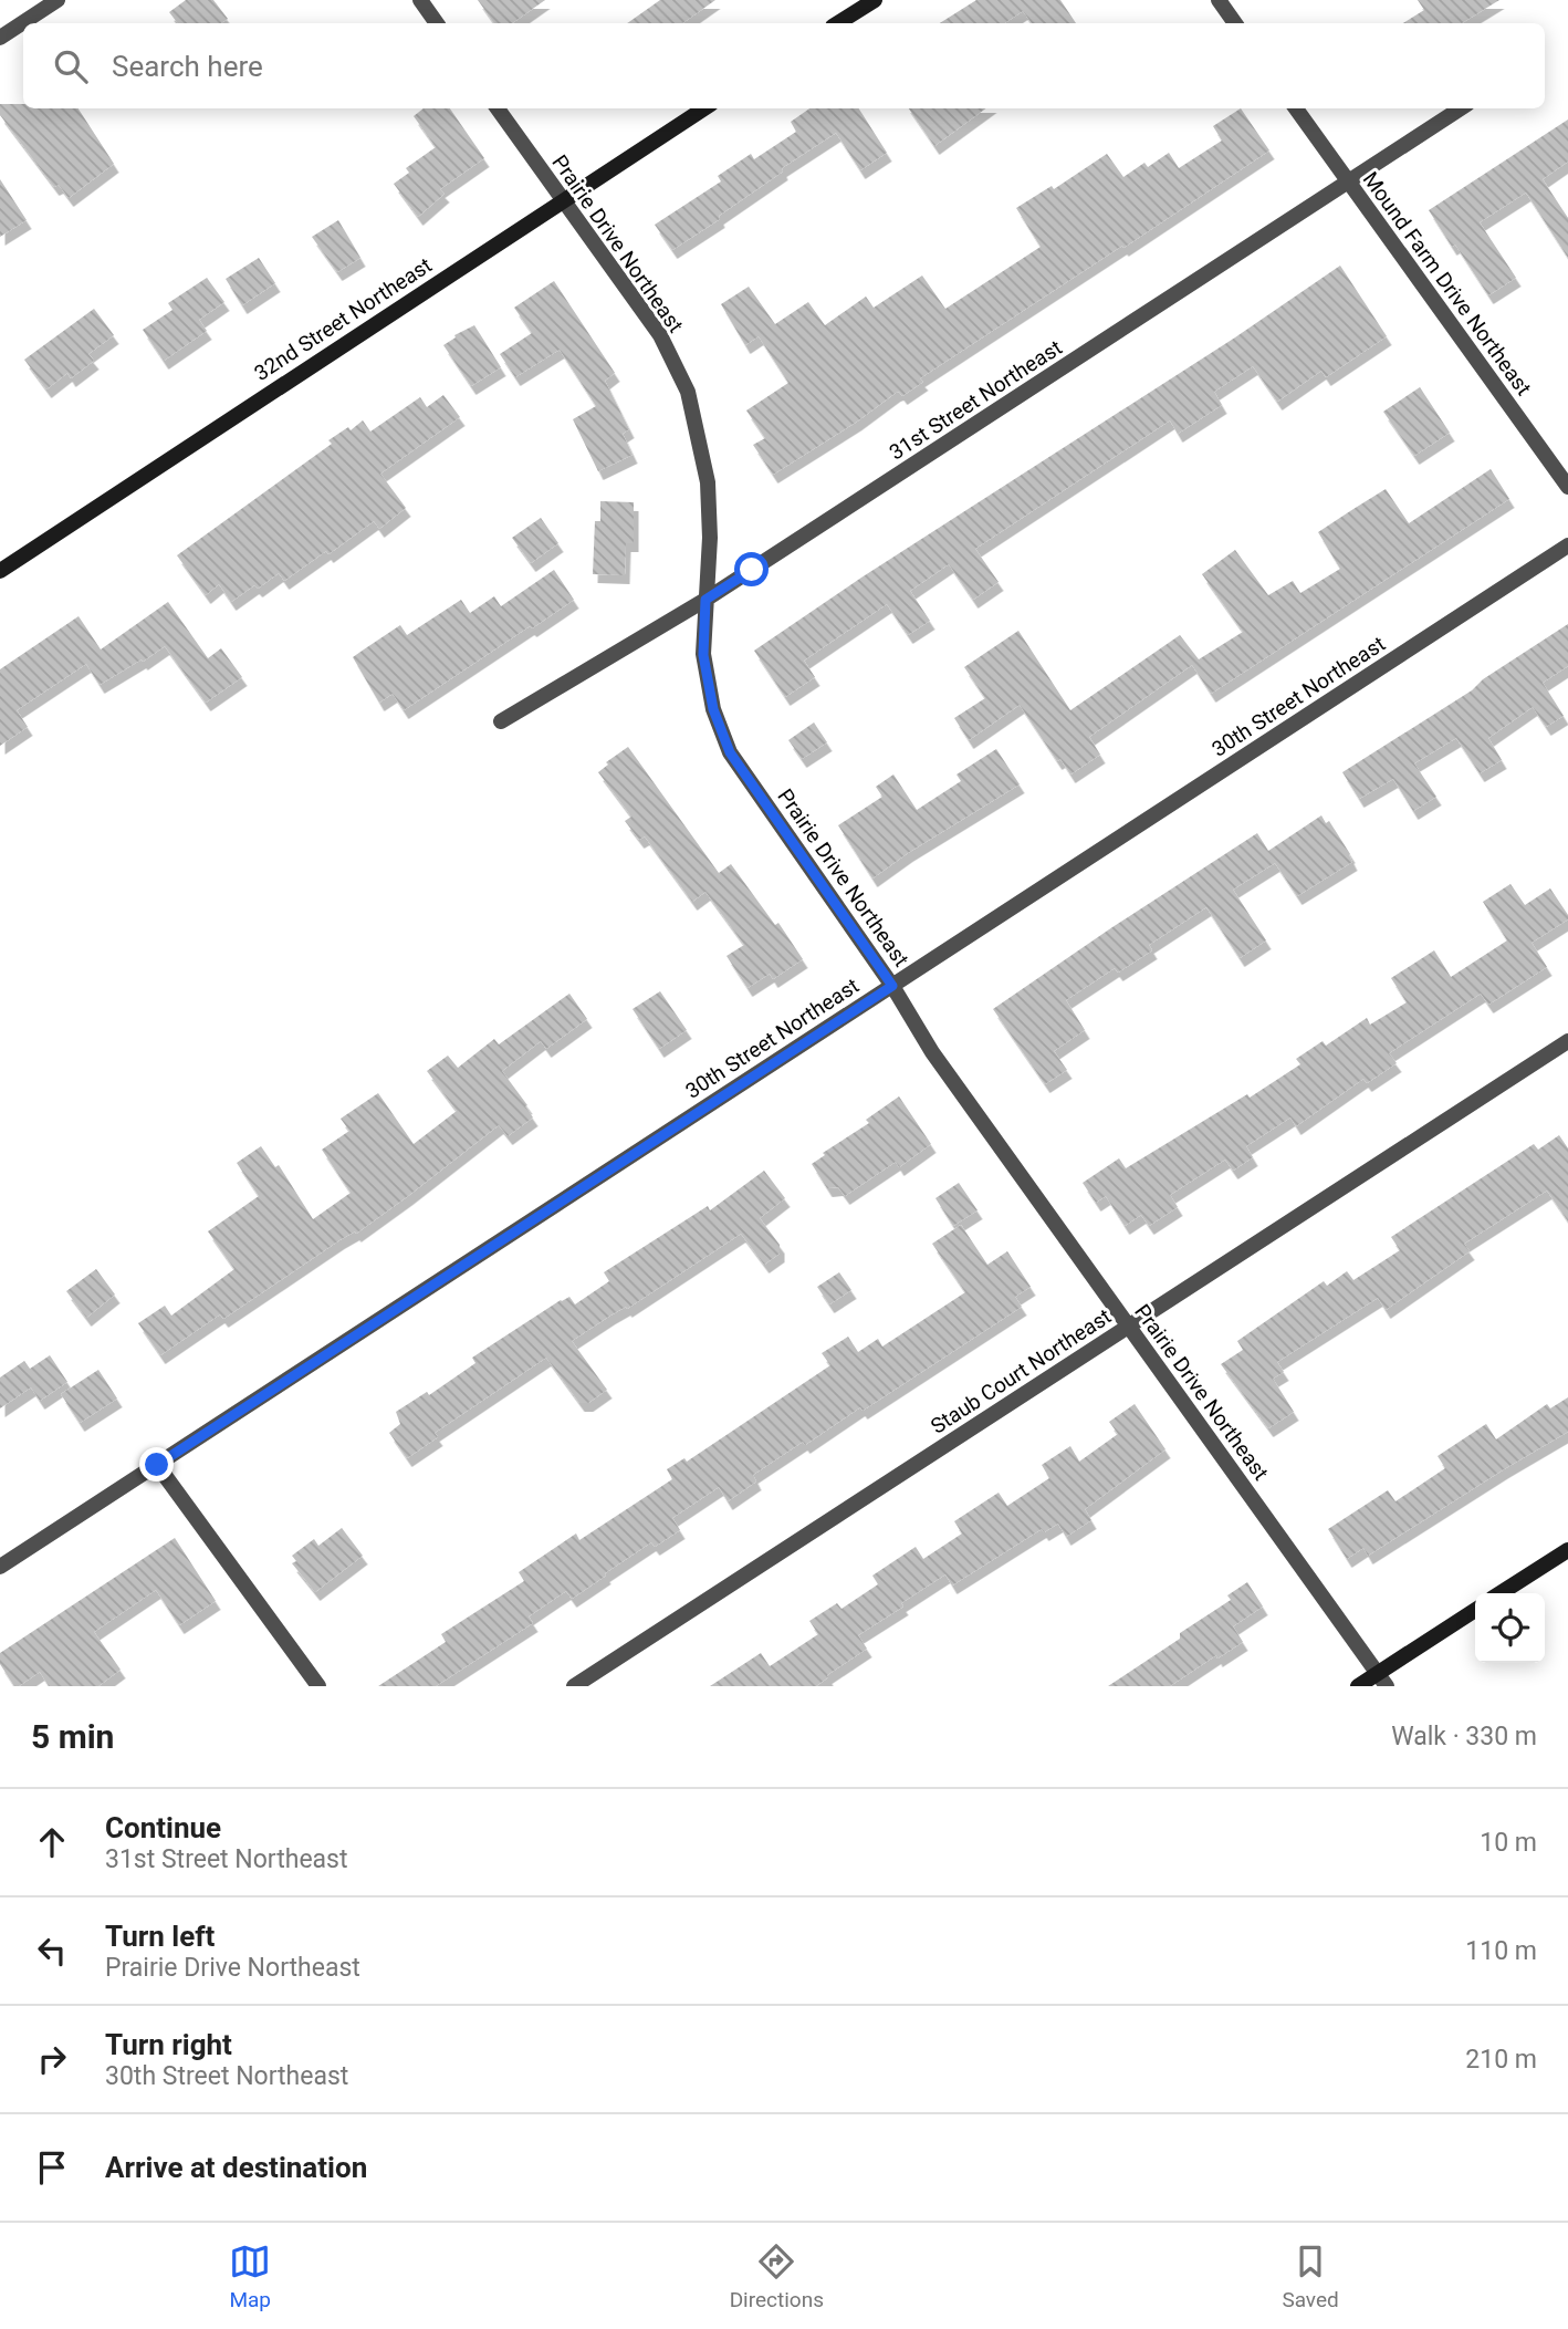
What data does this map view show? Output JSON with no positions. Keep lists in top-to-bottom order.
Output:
{
  "streets": {
    "main road": ["32nd Street Northeast"],
    "street": [
      "Prairie Drive Northeast",
      "Mound Farm Drive Northeast",
      "31st Street Northeast",
      "30th Street Northeast",
      "Staub Court Northeast"
    ]
  },
  "crossings": [
    ["Prairie Drive Northeast", "32nd Street Northeast"],
    ["Prairie Drive Northeast", "31st Street Northeast"],
    ["Prairie Drive Northeast", "30th Street Northeast"],
    ["Prairie Drive Northeast", "Staub Court Northeast"],
    ["Mound Farm Drive Northeast", "31st Street Northeast"]
  ],
  "page": {
    "search": "Search here",
    "heading": ["5 min", "Walk · 330 m"],
    "list": [
      ["Continue", "31st Street Northeast", "10 m"],
      ["Turn left", "Prairie Drive Northeast", "110 m"],
      ["Turn right", "30th Street Northeast", "210 m"],
      "Arrive at destination"
    ],
    "nav": ["Map", "Directions", "Saved"]
  }
}
